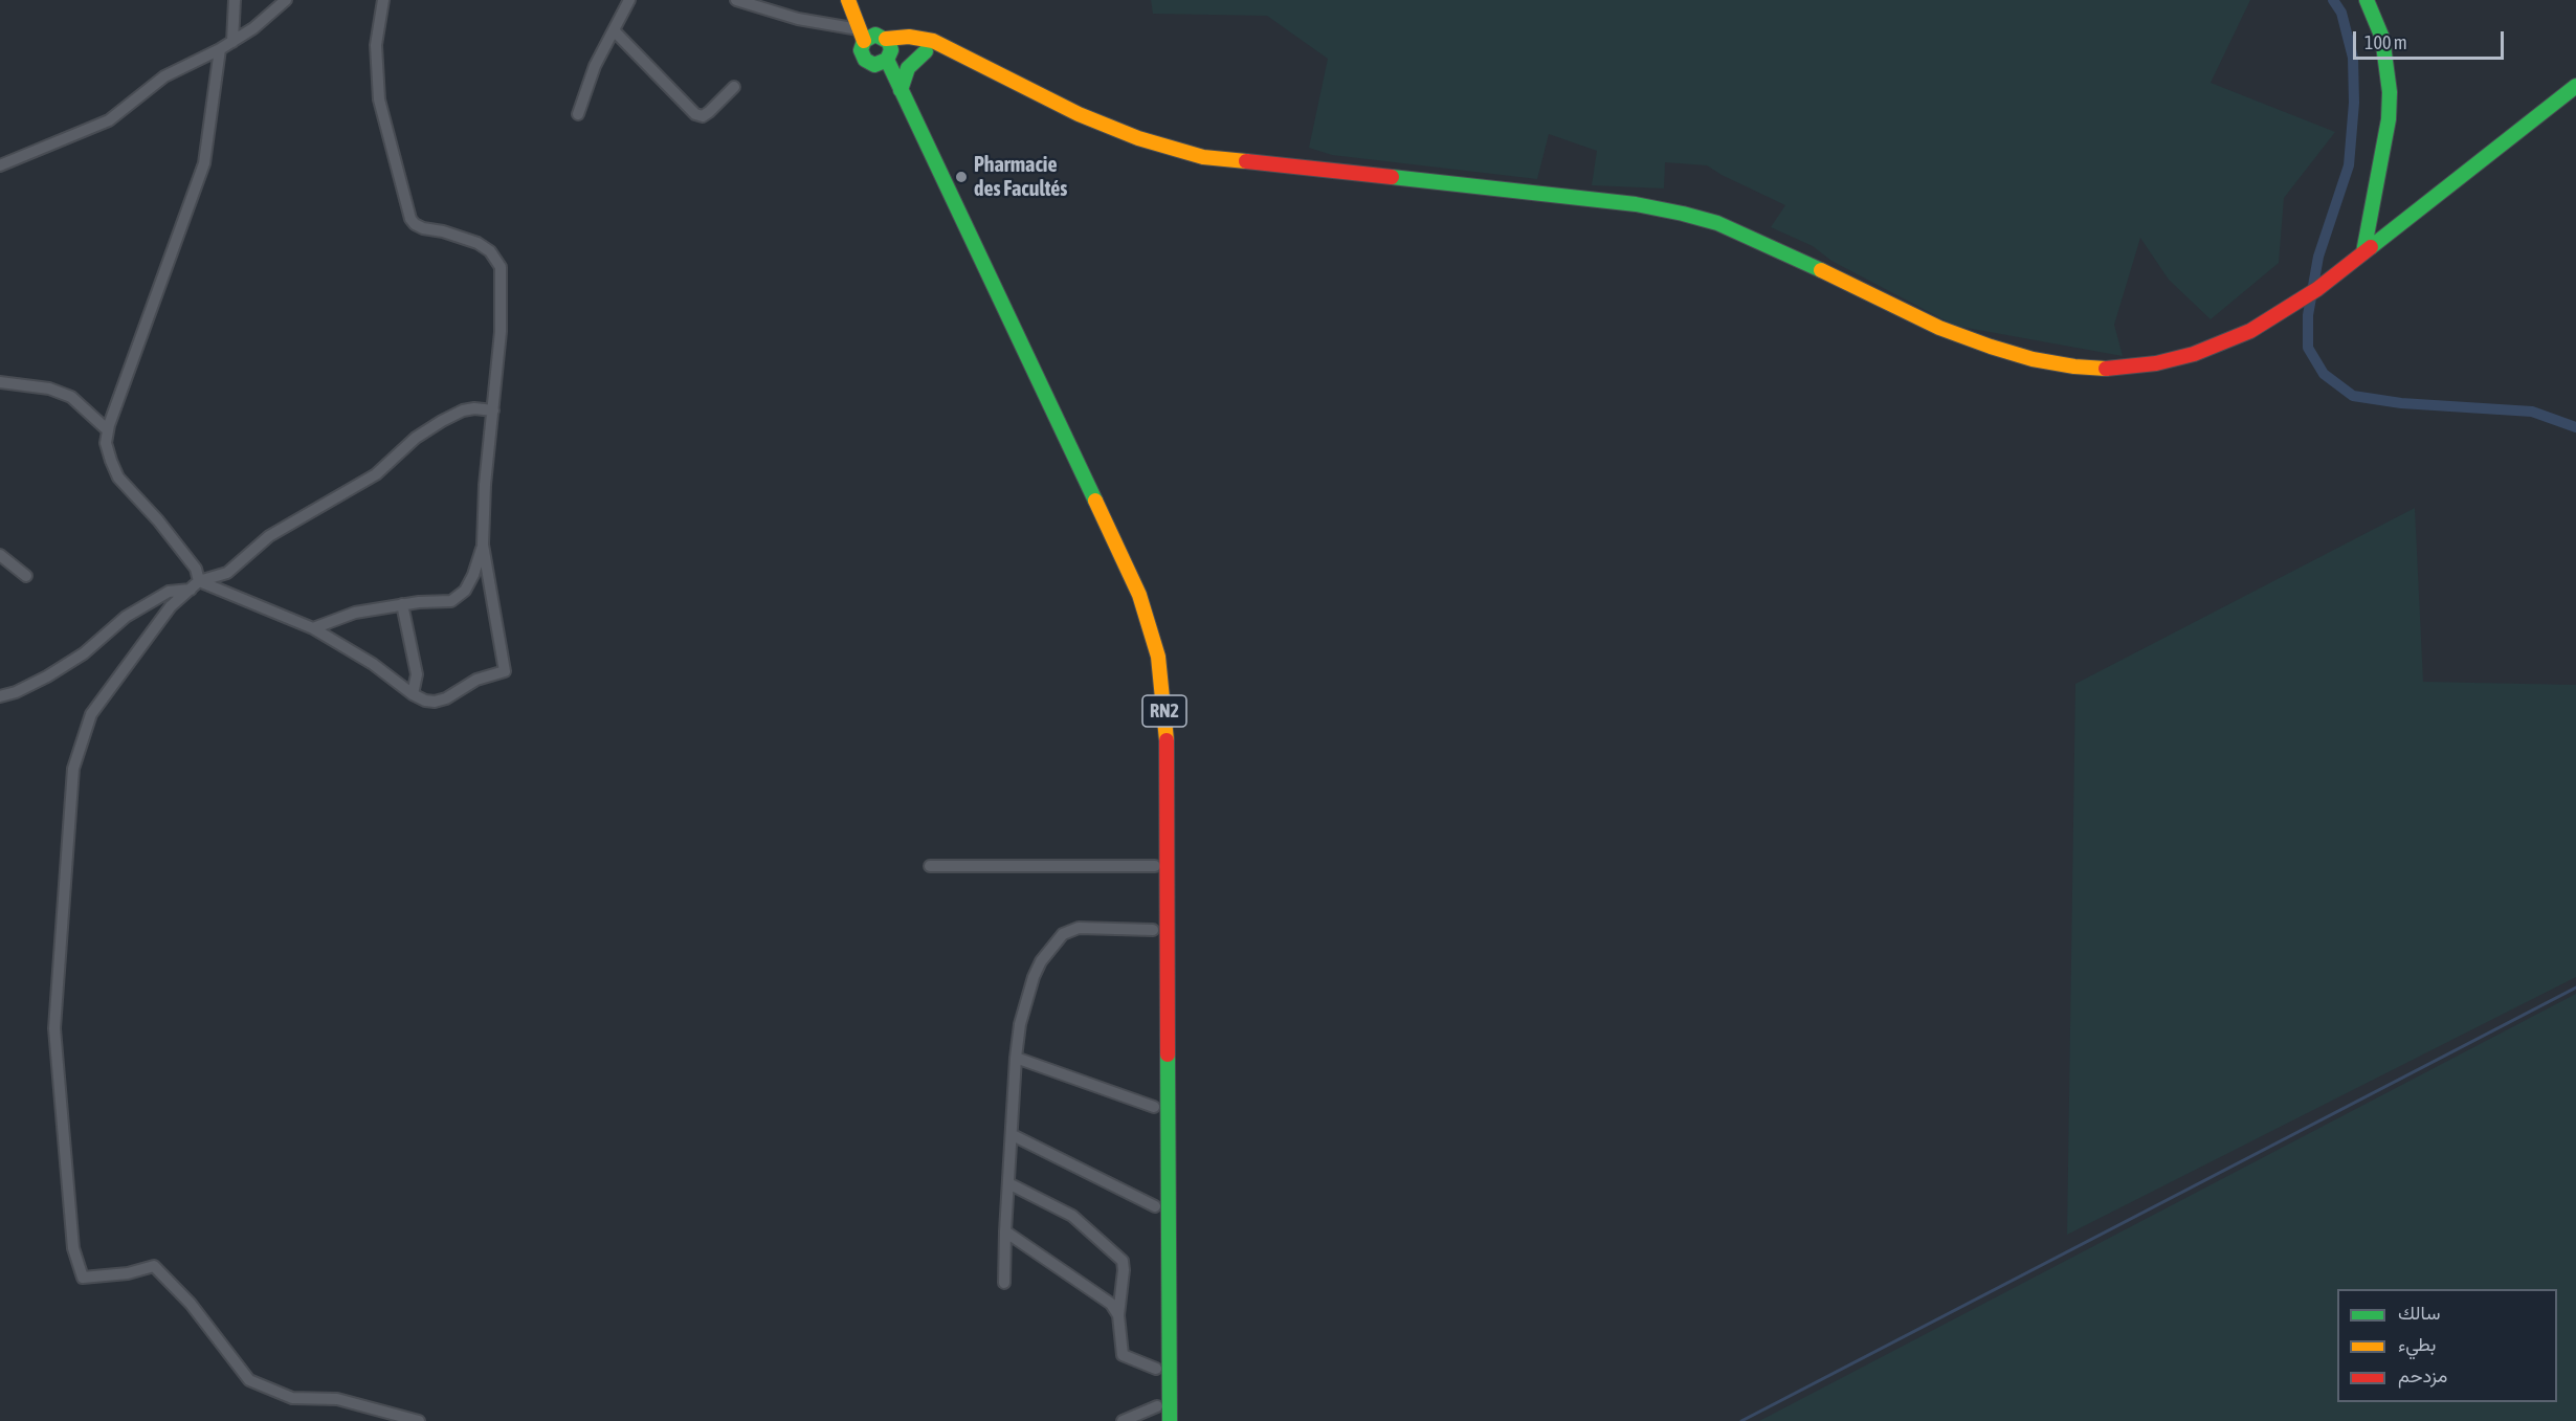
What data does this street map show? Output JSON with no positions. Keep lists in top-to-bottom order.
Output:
{
  "streets": {
    "main road": ["RN2"]
  },
  "places": ["Pharmacie des Facultés"],
  "legend": ["سالك", "بطيء", "مزدحم"],
  "scale_bar": "100 m"
}
